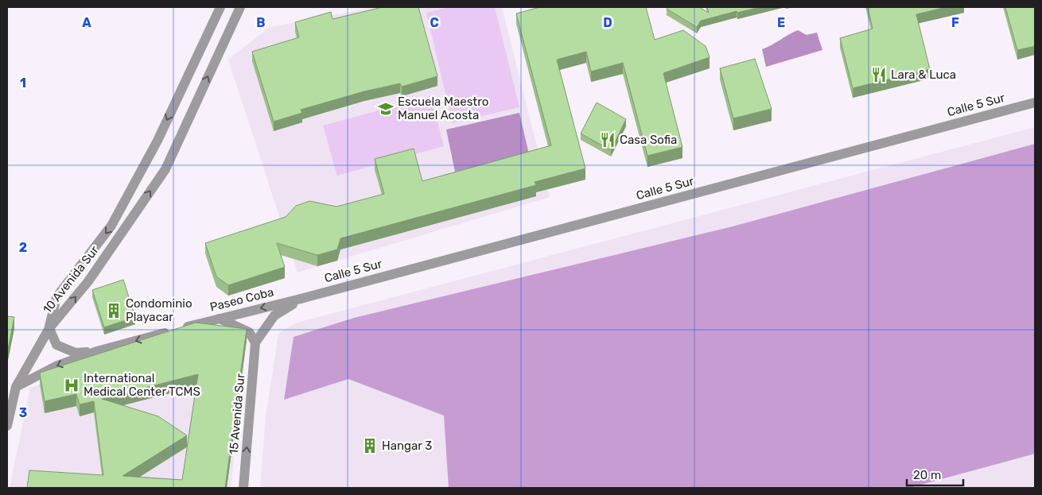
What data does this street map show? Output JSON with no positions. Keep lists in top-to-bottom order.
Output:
{
  "streets": {
    "street": [
      "Calle 5 Sur",
      "10 Avenida Sur",
      "Paseo Coba",
      "15 Avenida Sur"
    ]
  },
  "crossings": [
    ["Calle 5 Sur", "Paseo Coba"],
    ["10 Avenida Sur", "Paseo Coba"]
  ],
  "one_way": ["Paseo Coba", "15 Avenida Sur"],
  "places": {
    "restaurant": ["Lara & Luca", "Casa Sofia"],
    "school or university": ["Escuela Maestro Manuel Acosta"],
    "building": ["Condominio Playacar", "Hangar 3"],
    "hospital": ["International Medical Center TCMS"]
  },
  "scale_bar": "20 m",
  "grid": {
    "columns": [
      "A",
      "B",
      "C",
      "D",
      "E",
      "F"
    ],
    "rows": ["1", "2", "3"]
  }
}
